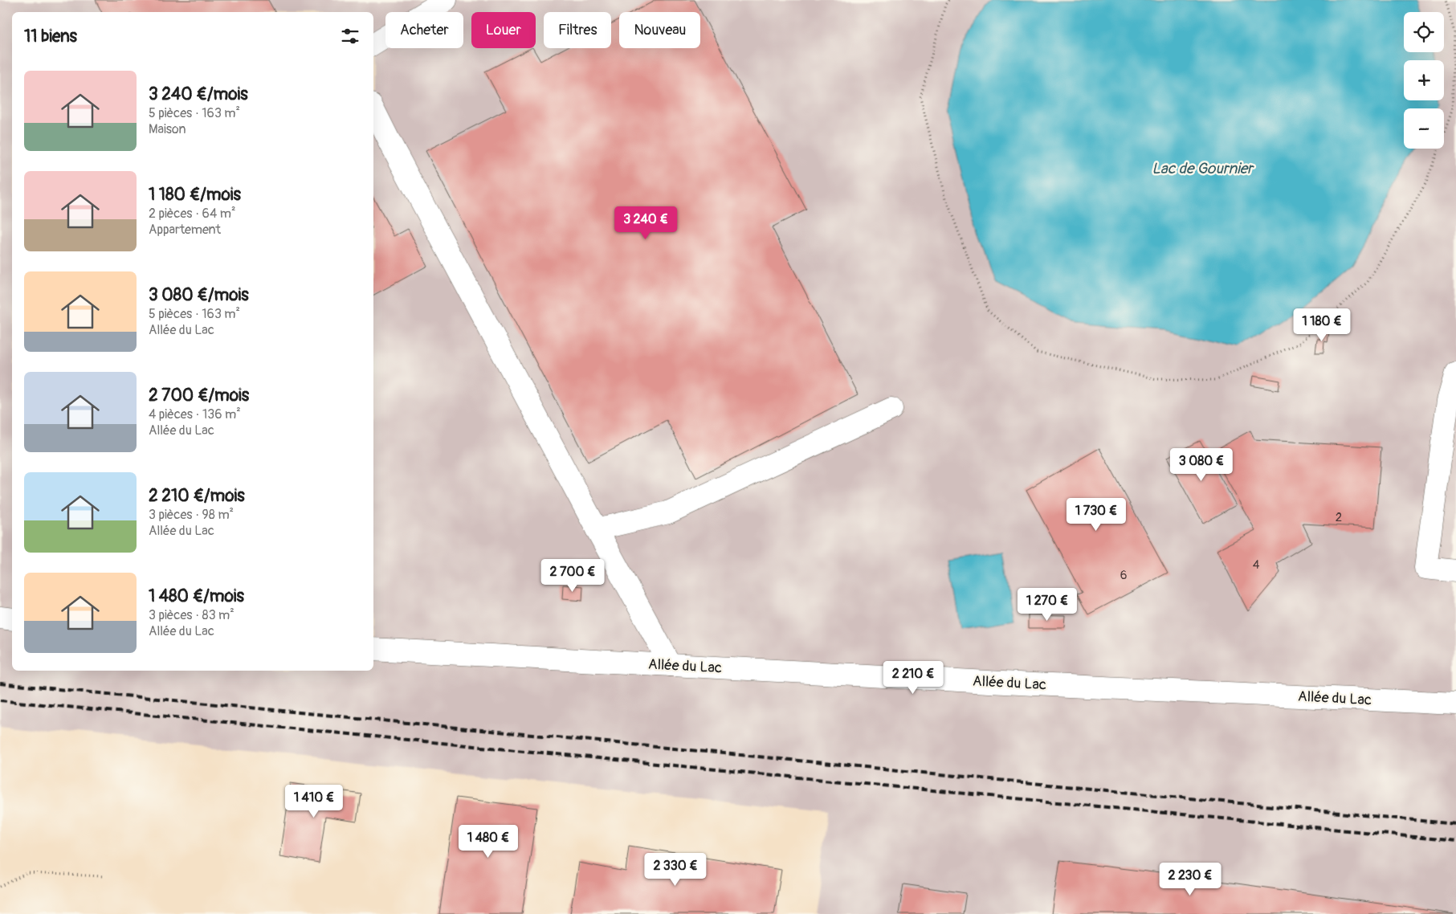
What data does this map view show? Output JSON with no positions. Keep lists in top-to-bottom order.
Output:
{
  "streets": {
    "street": ["Allée du Lac"]
  },
  "water": ["Lac de Gournier"],
  "house_numbers": ["2", "4", "6"],
  "page": {
    "map_buttons": ["+", "−"],
    "chip": [
      "Acheter",
      "Louer",
      "Filtres",
      "Nouveau"
    ],
    "heading": "11 biens",
    "list": [
      {
        "name": "3 240 €/mois",
        "note": "5 pièces · 163 m² · Maison"
      },
      {
        "name": "1 180 €/mois",
        "note": "2 pièces · 64 m² · Appartement"
      },
      {
        "name": "3 080 €/mois",
        "note": "5 pièces · 163 m² · Allée du Lac"
      },
      {
        "name": "2 700 €/mois",
        "note": "4 pièces · 136 m² · Allée du Lac"
      },
      {
        "name": "2 210 €/mois",
        "note": "3 pièces · 98 m² · Allée du Lac"
      },
      {
        "name": "1 480 €/mois",
        "note": "3 pièces · 83 m² · Allée du Lac"
      }
    ],
    "price": [
      "3 240 €",
      "1 180 €",
      "3 080 €",
      "1 730 €",
      "2 700 €",
      "1 270 €",
      "2 210 €",
      "1 410 €",
      "1 480 €",
      "2 330 €",
      "2 230 €"
    ]
  }
}
